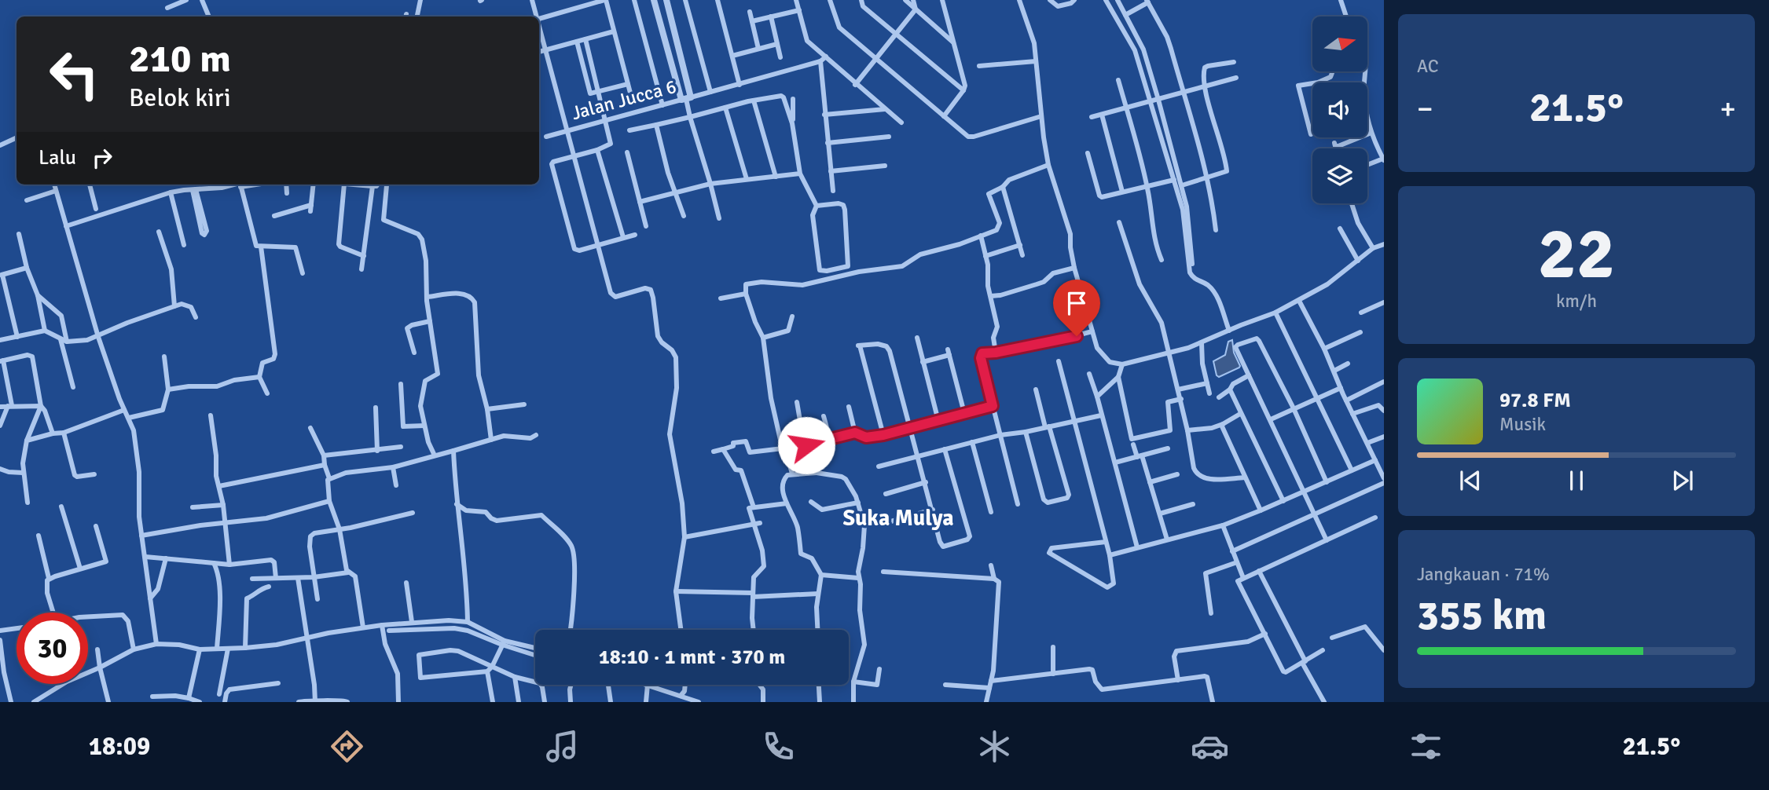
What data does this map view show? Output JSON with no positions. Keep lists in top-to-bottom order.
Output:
{
  "streets": {
    "street": ["Jalan Jucca 6"]
  },
  "districts": ["Suka Mulya"],
  "north": "right",
  "page": {
    "tile": [
      "AC",
      ["22", "km/h"],
      ["Jangkauan · 71%", "355 km"]
    ],
    "turn": ["210 m", "Belok kiri"],
    "heat": ["−", "21.5°", "+"],
    "then": "Lalu",
    "song": ["97.8 FM", "Musik"],
    "limit": "30",
    "trip": "18:10 · 1 mnt · 370 m",
    "tabs": ["18:09", "21.5°"]
  }
}
